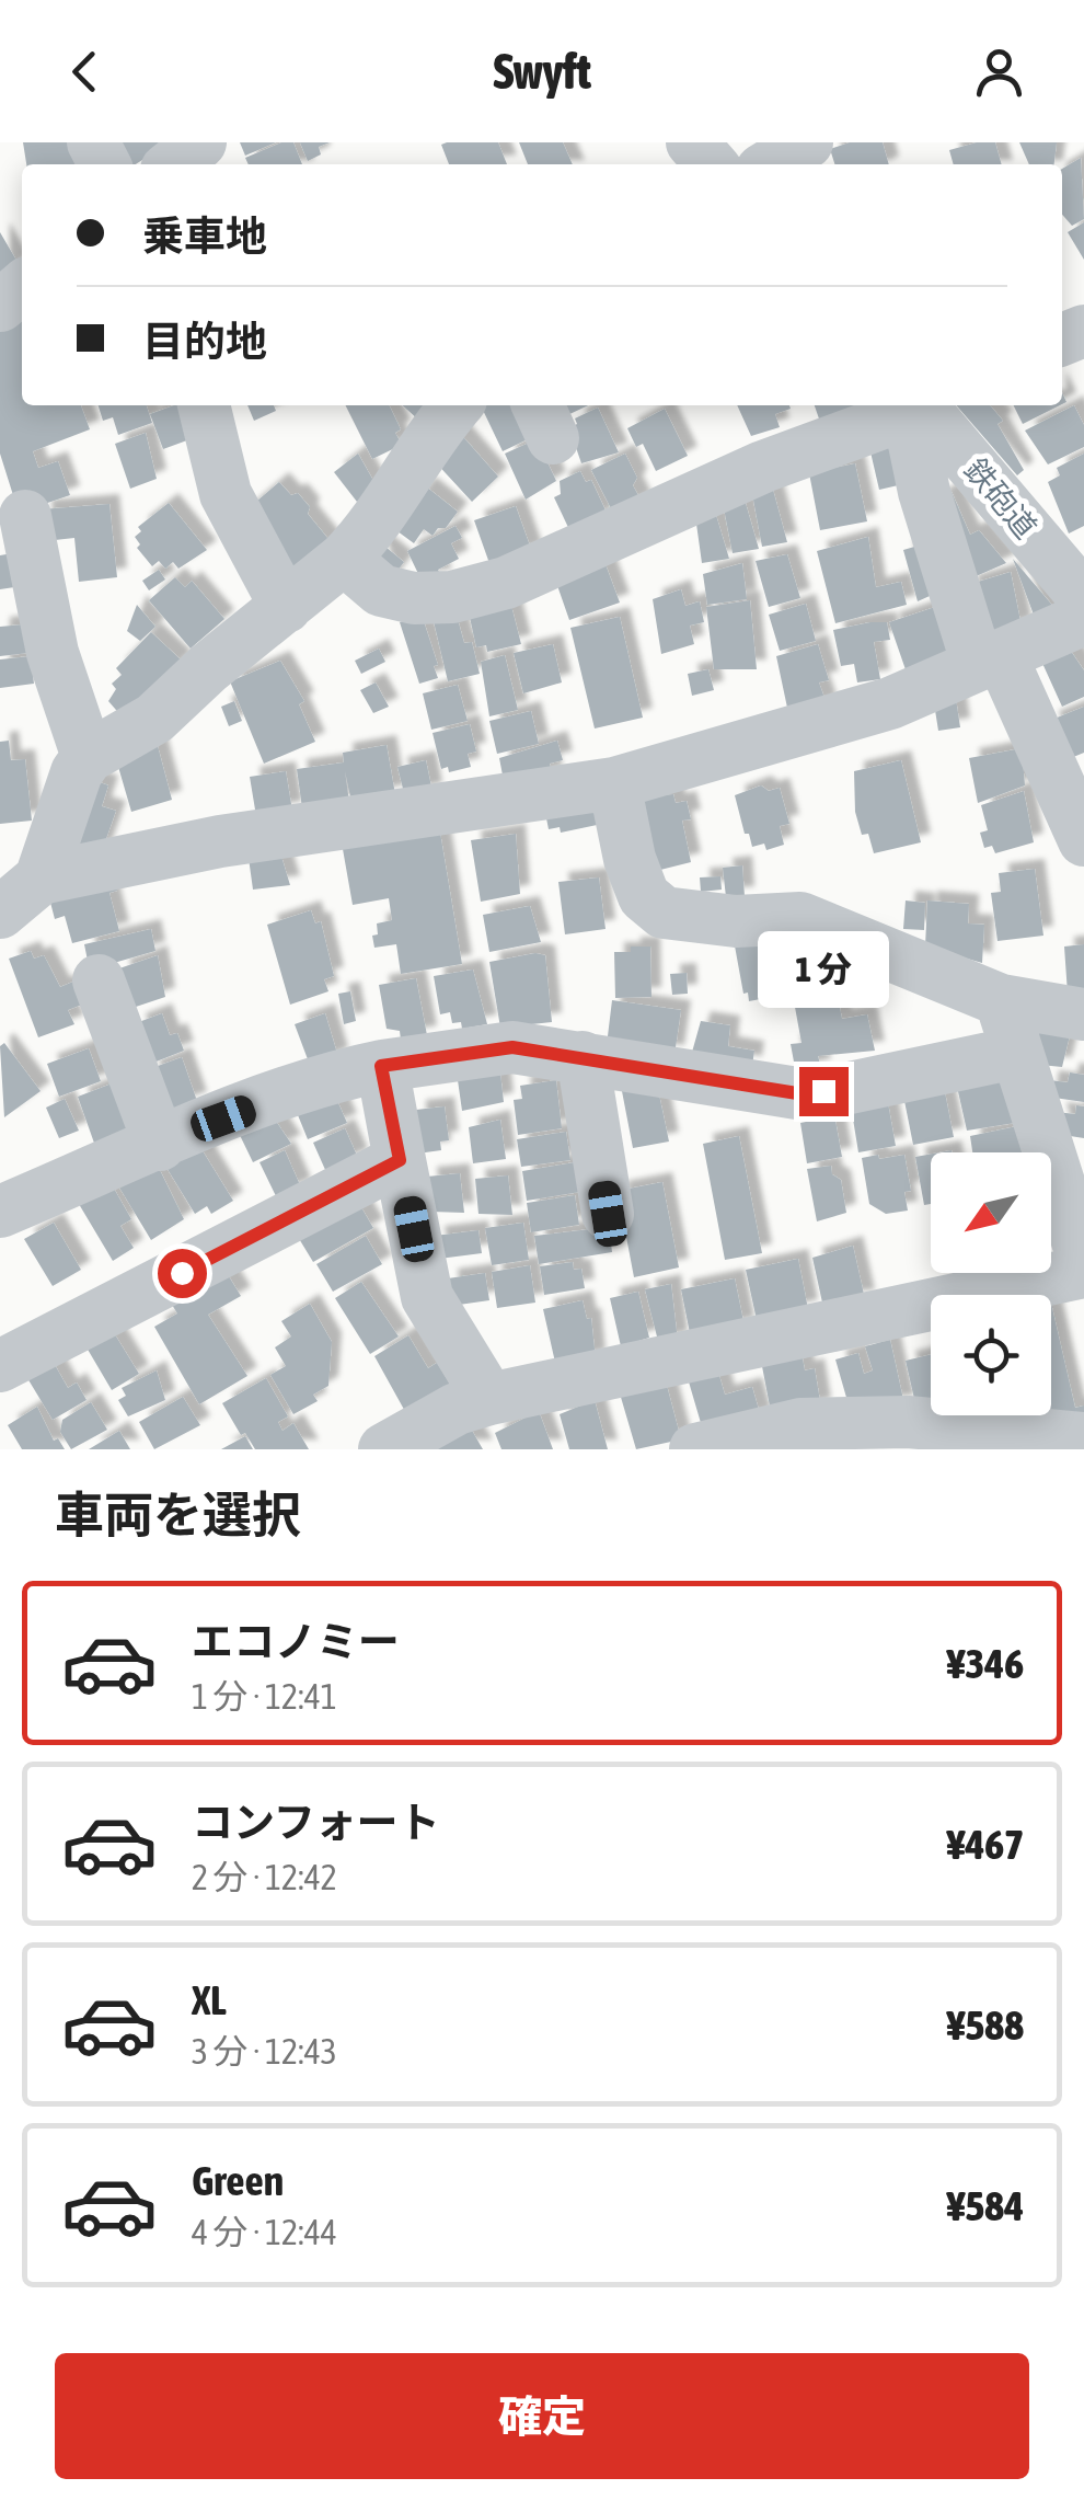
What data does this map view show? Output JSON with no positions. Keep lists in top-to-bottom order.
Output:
{
  "streets": {
    "street": ["鉄砲道"]
  },
  "north": "bottom left",
  "page": {
    "header": "Swyft",
    "banner": ["乗車地", "目的地"],
    "bubble": "1 分",
    "heading": "車両を選択",
    "list": [
      {
        "name": "エコノミー",
        "note": "1 分 · 12:41",
        "value": "¥346"
      },
      {
        "name": "コンフォート",
        "note": "2 分 · 12:42",
        "value": "¥467"
      },
      {
        "name": "XL",
        "note": "3 分 · 12:43",
        "value": "¥588"
      },
      {
        "name": "Green",
        "note": "4 分 · 12:44",
        "value": "¥584"
      }
    ],
    "buttons": "確定"
  }
}
